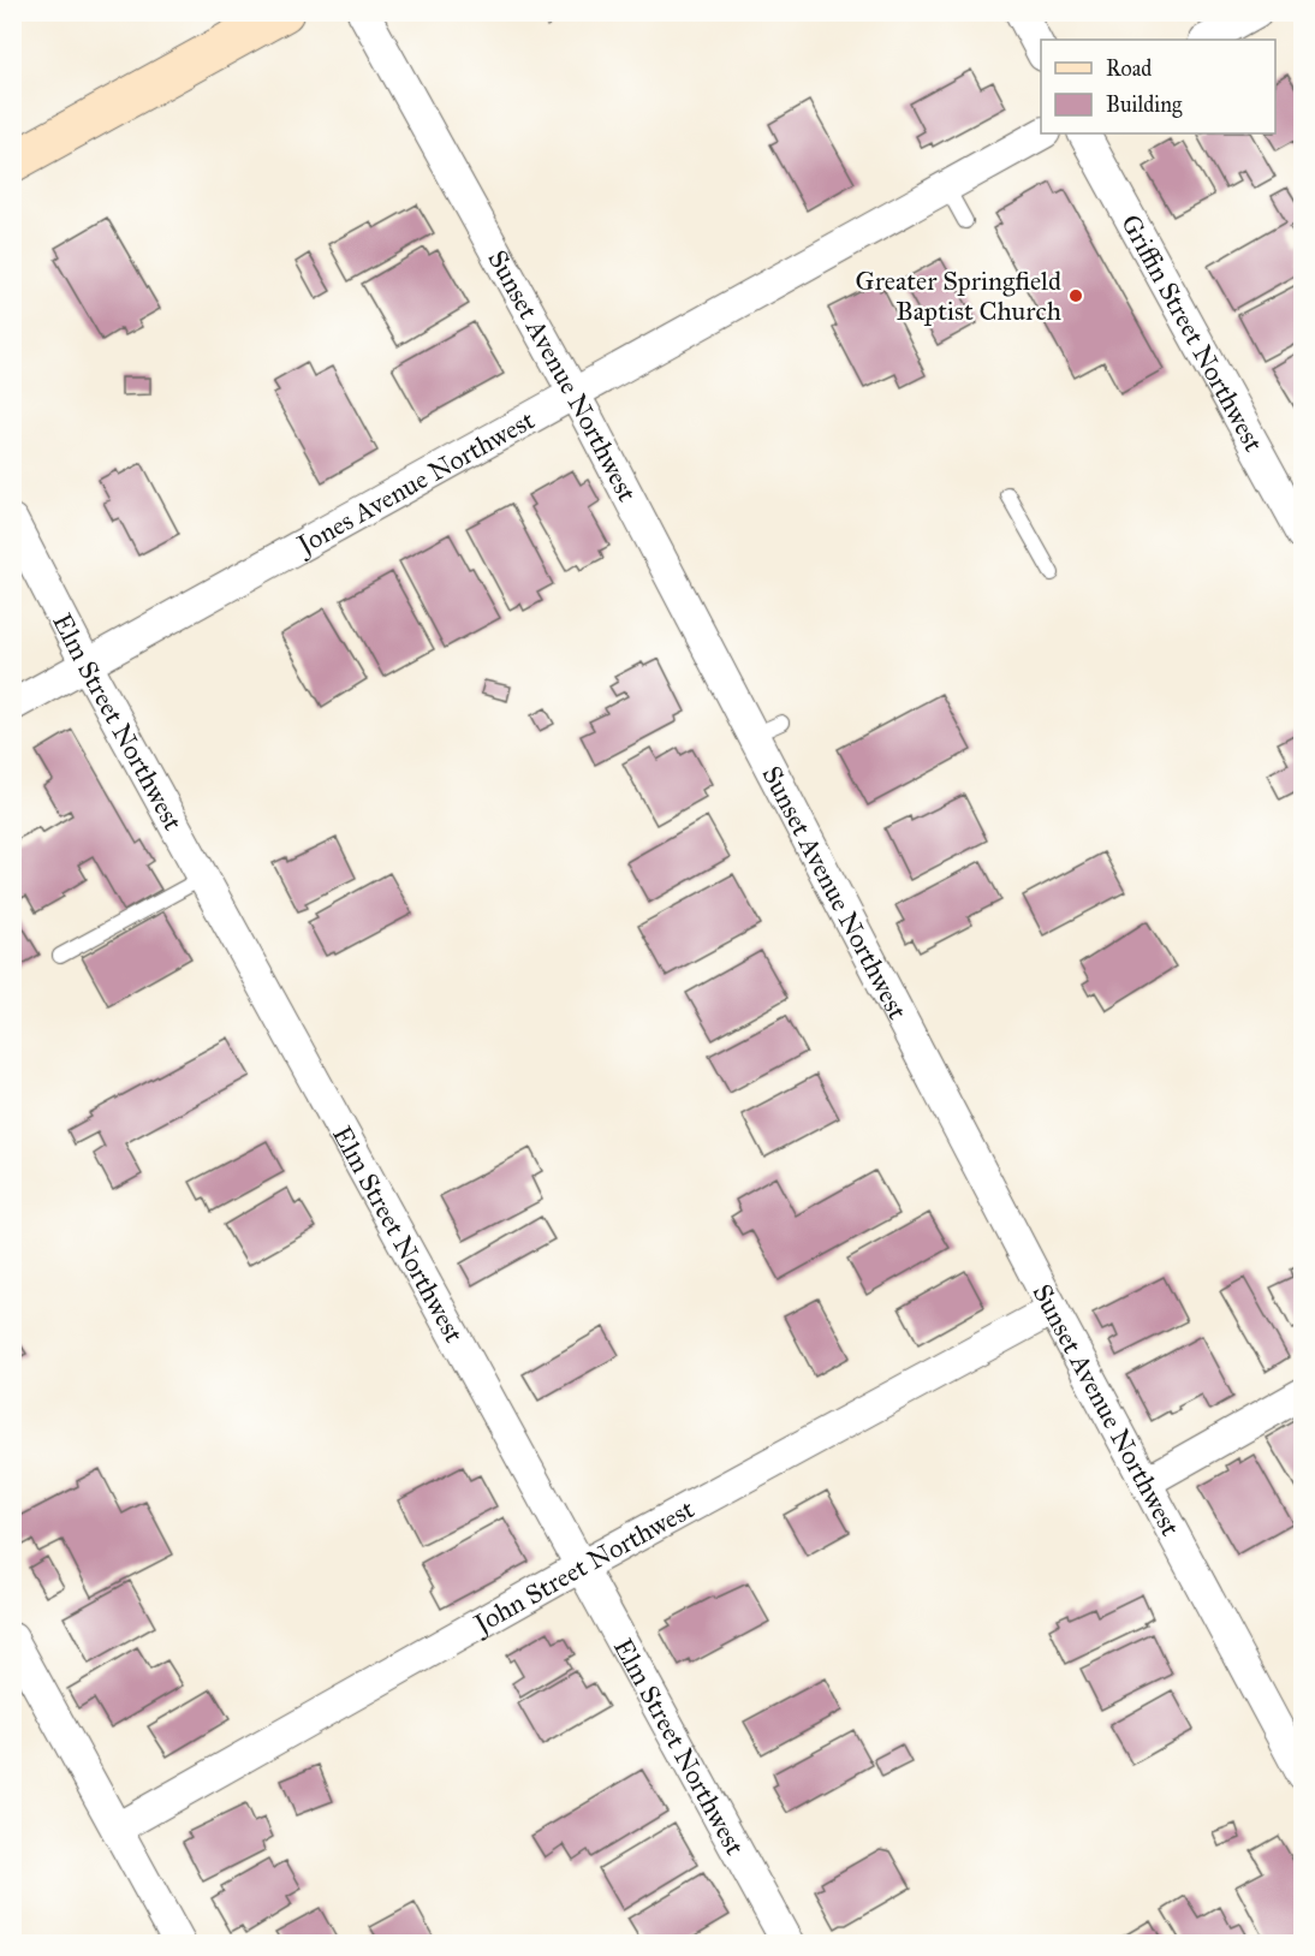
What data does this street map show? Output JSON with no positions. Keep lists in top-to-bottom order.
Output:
{
  "streets": {
    "street": [
      "Griffin Street Northwest",
      "Sunset Avenue Northwest",
      "Jones Avenue Northwest",
      "Elm Street Northwest",
      "John Street Northwest"
    ]
  },
  "crossings": [
    ["Sunset Avenue Northwest", "Jones Avenue Northwest"],
    ["Sunset Avenue Northwest", "John Street Northwest"],
    ["Jones Avenue Northwest", "Elm Street Northwest"],
    ["Elm Street Northwest", "John Street Northwest"]
  ],
  "places": ["Greater Springfield Baptist Church"],
  "legend": ["Road", "Building"]
}
